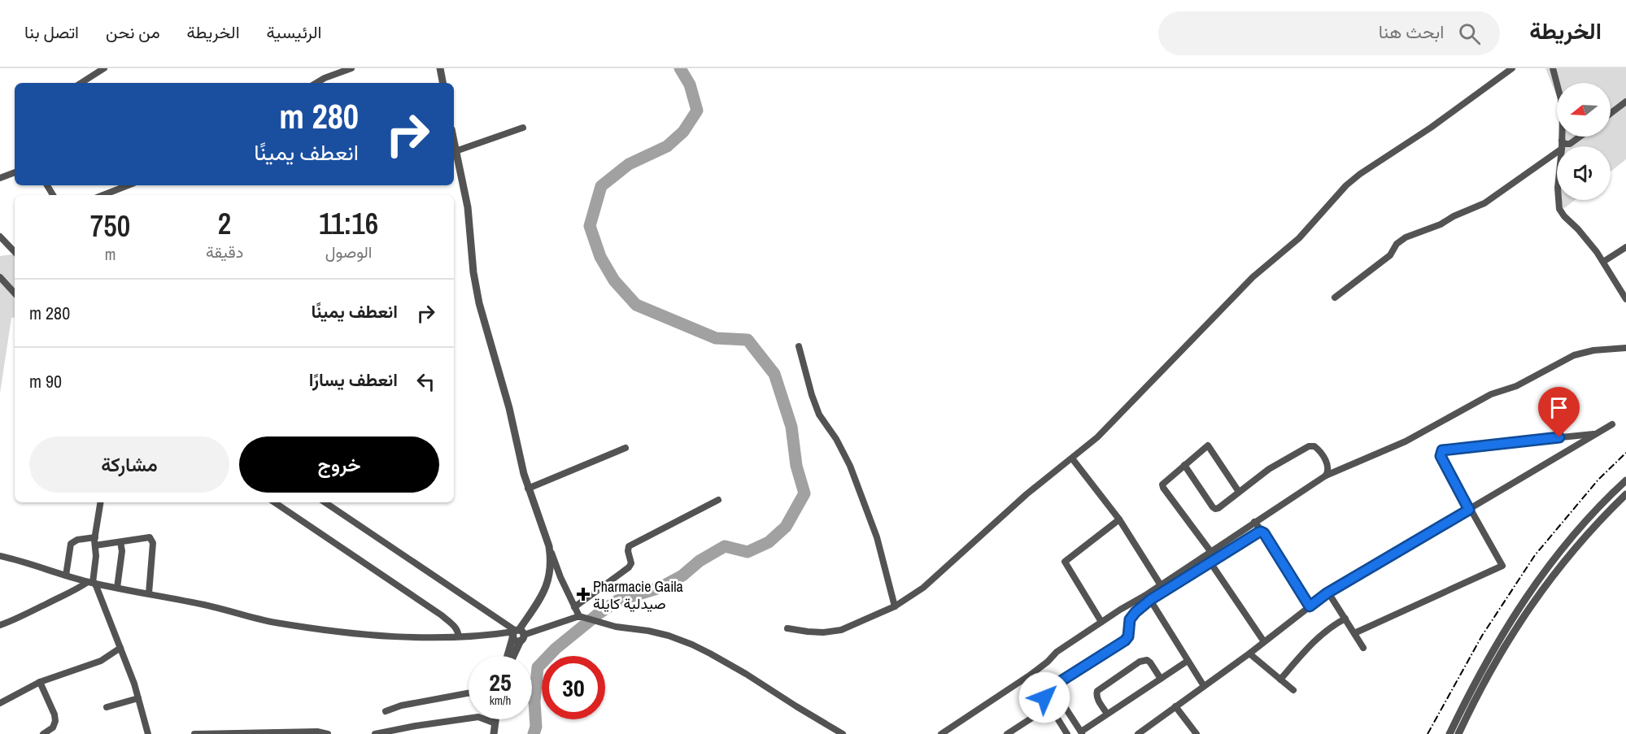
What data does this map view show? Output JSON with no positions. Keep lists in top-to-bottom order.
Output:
{
  "places": {
    "health": ["Pharmacie Gaila صيدلية كايلة"]
  },
  "north": "left",
  "page": {
    "header": "الخريطة",
    "search": "ابحث هنا",
    "nav": [
      "الرئيسية",
      "الخريطة",
      "من نحن",
      "اتصل بنا"
    ],
    "turn": ["280 m", "انعطف يمينًا"],
    "eta": [
      "11:16",
      "الوصول",
      "2",
      "دقيقة",
      "750",
      "m"
    ],
    "list": [
      {
        "name": "انعطف يمينًا",
        "value": "280 m"
      },
      {
        "name": "انعطف يسارًا",
        "value": "90 m"
      }
    ],
    "buttons": ["خروج", "مشاركة"],
    "speed": "25 km/h",
    "limit": "30"
  }
}
